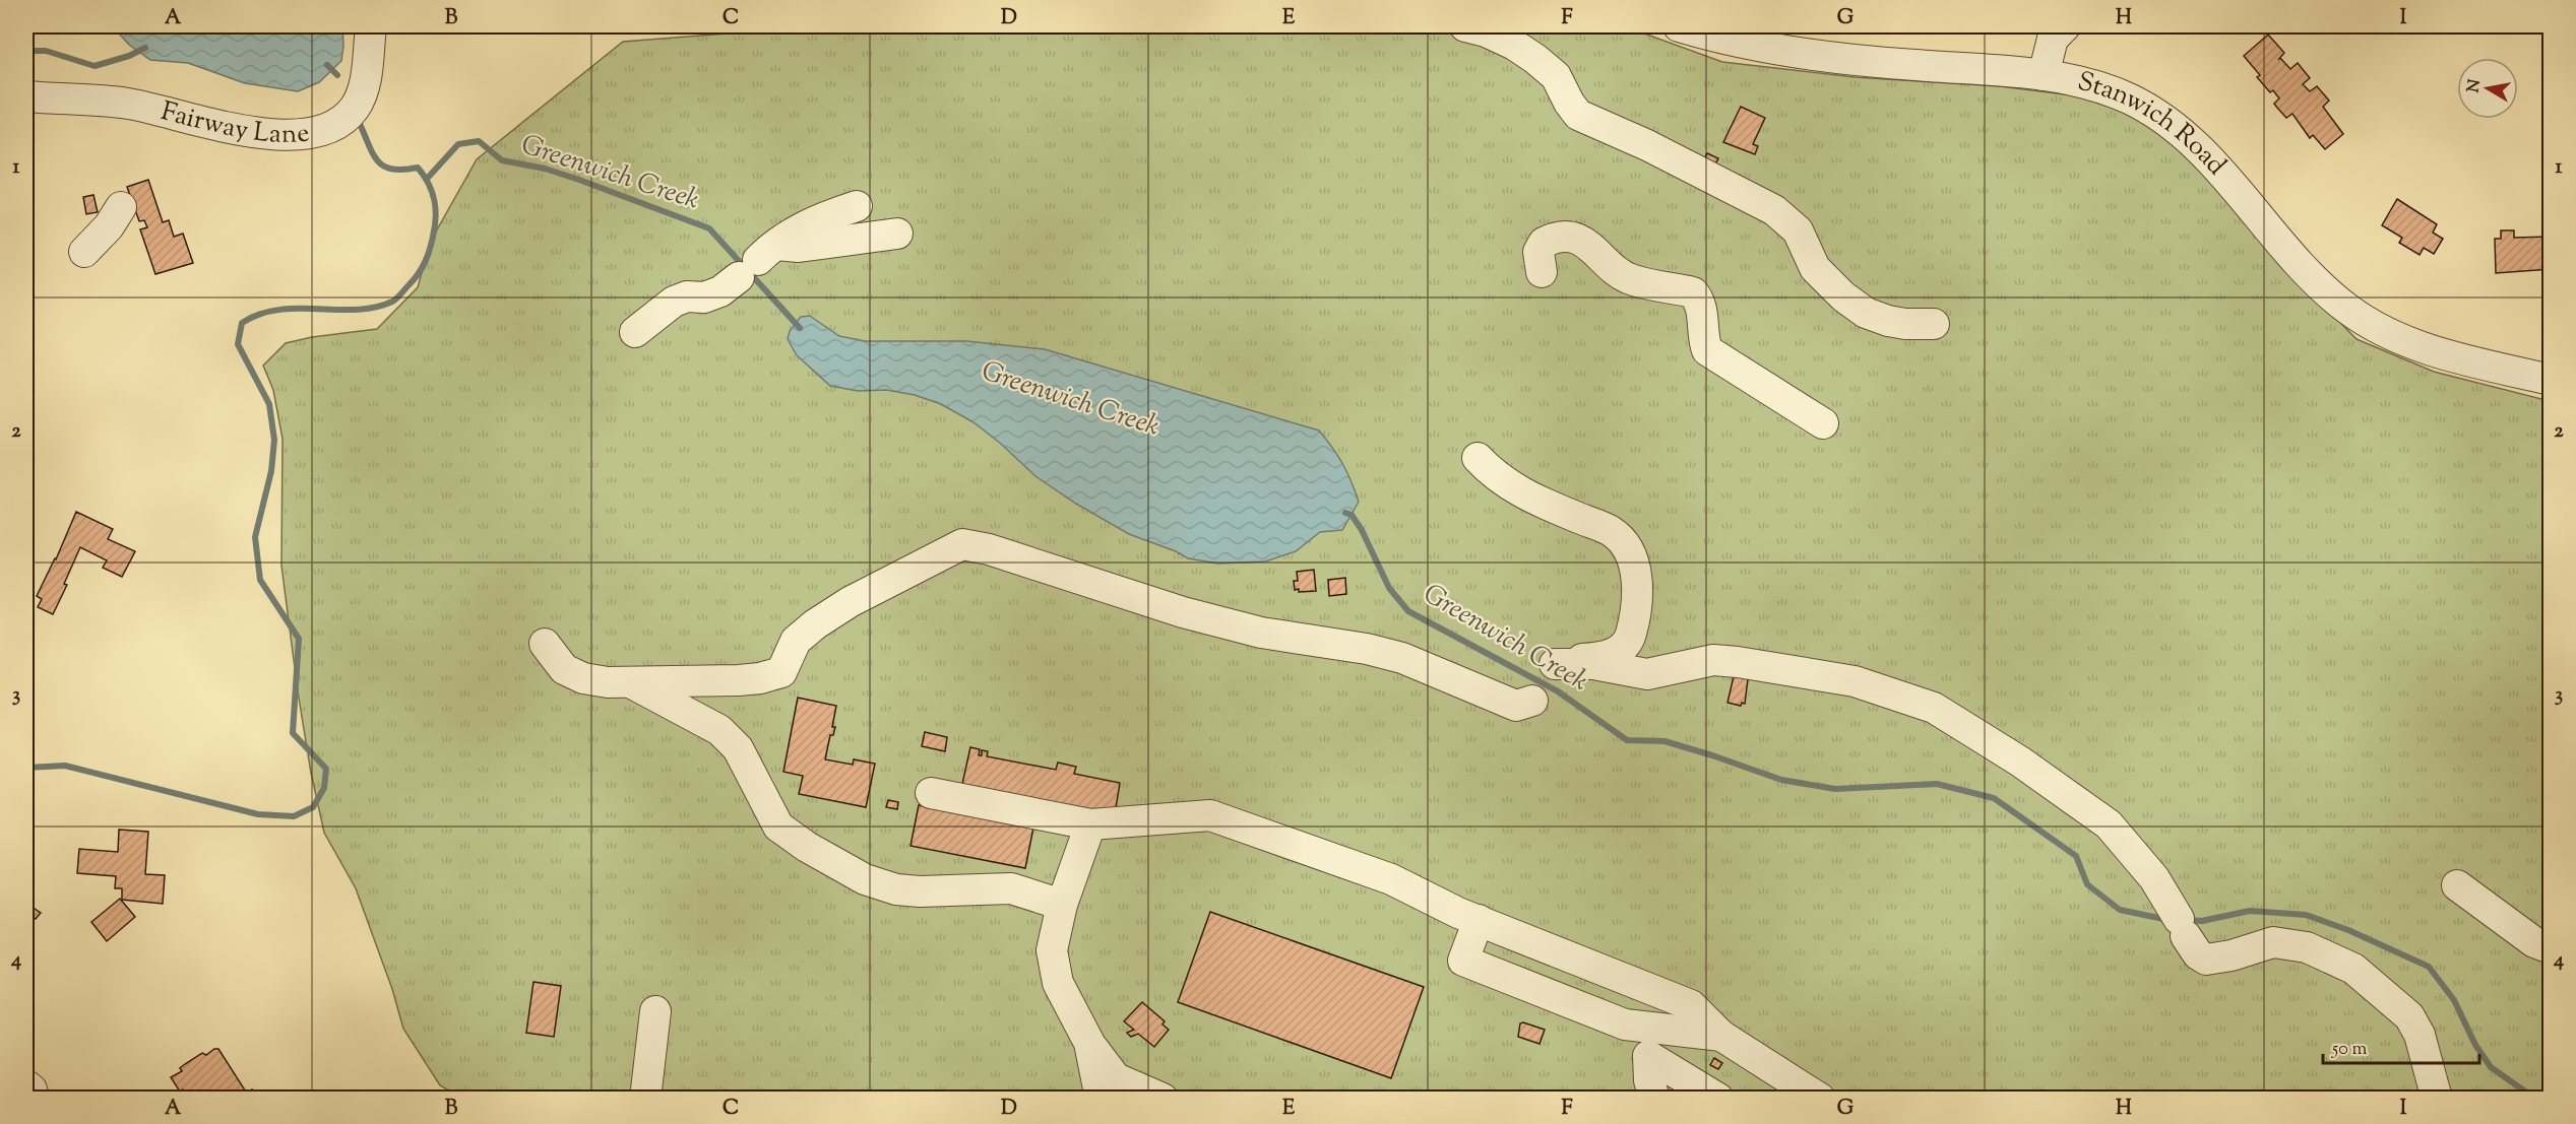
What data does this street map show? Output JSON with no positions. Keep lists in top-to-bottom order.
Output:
{
  "streets": {
    "street": ["Fairway Lane", "Stanwich Road"]
  },
  "water": ["Greenwich Creek"],
  "scale_bar": "50 m",
  "north": "left",
  "grid": {
    "columns": [
      "A",
      "B",
      "C",
      "D",
      "E",
      "F",
      "G",
      "H",
      "I"
    ],
    "rows": [
      "1",
      "2",
      "3",
      "4"
    ]
  }
}
